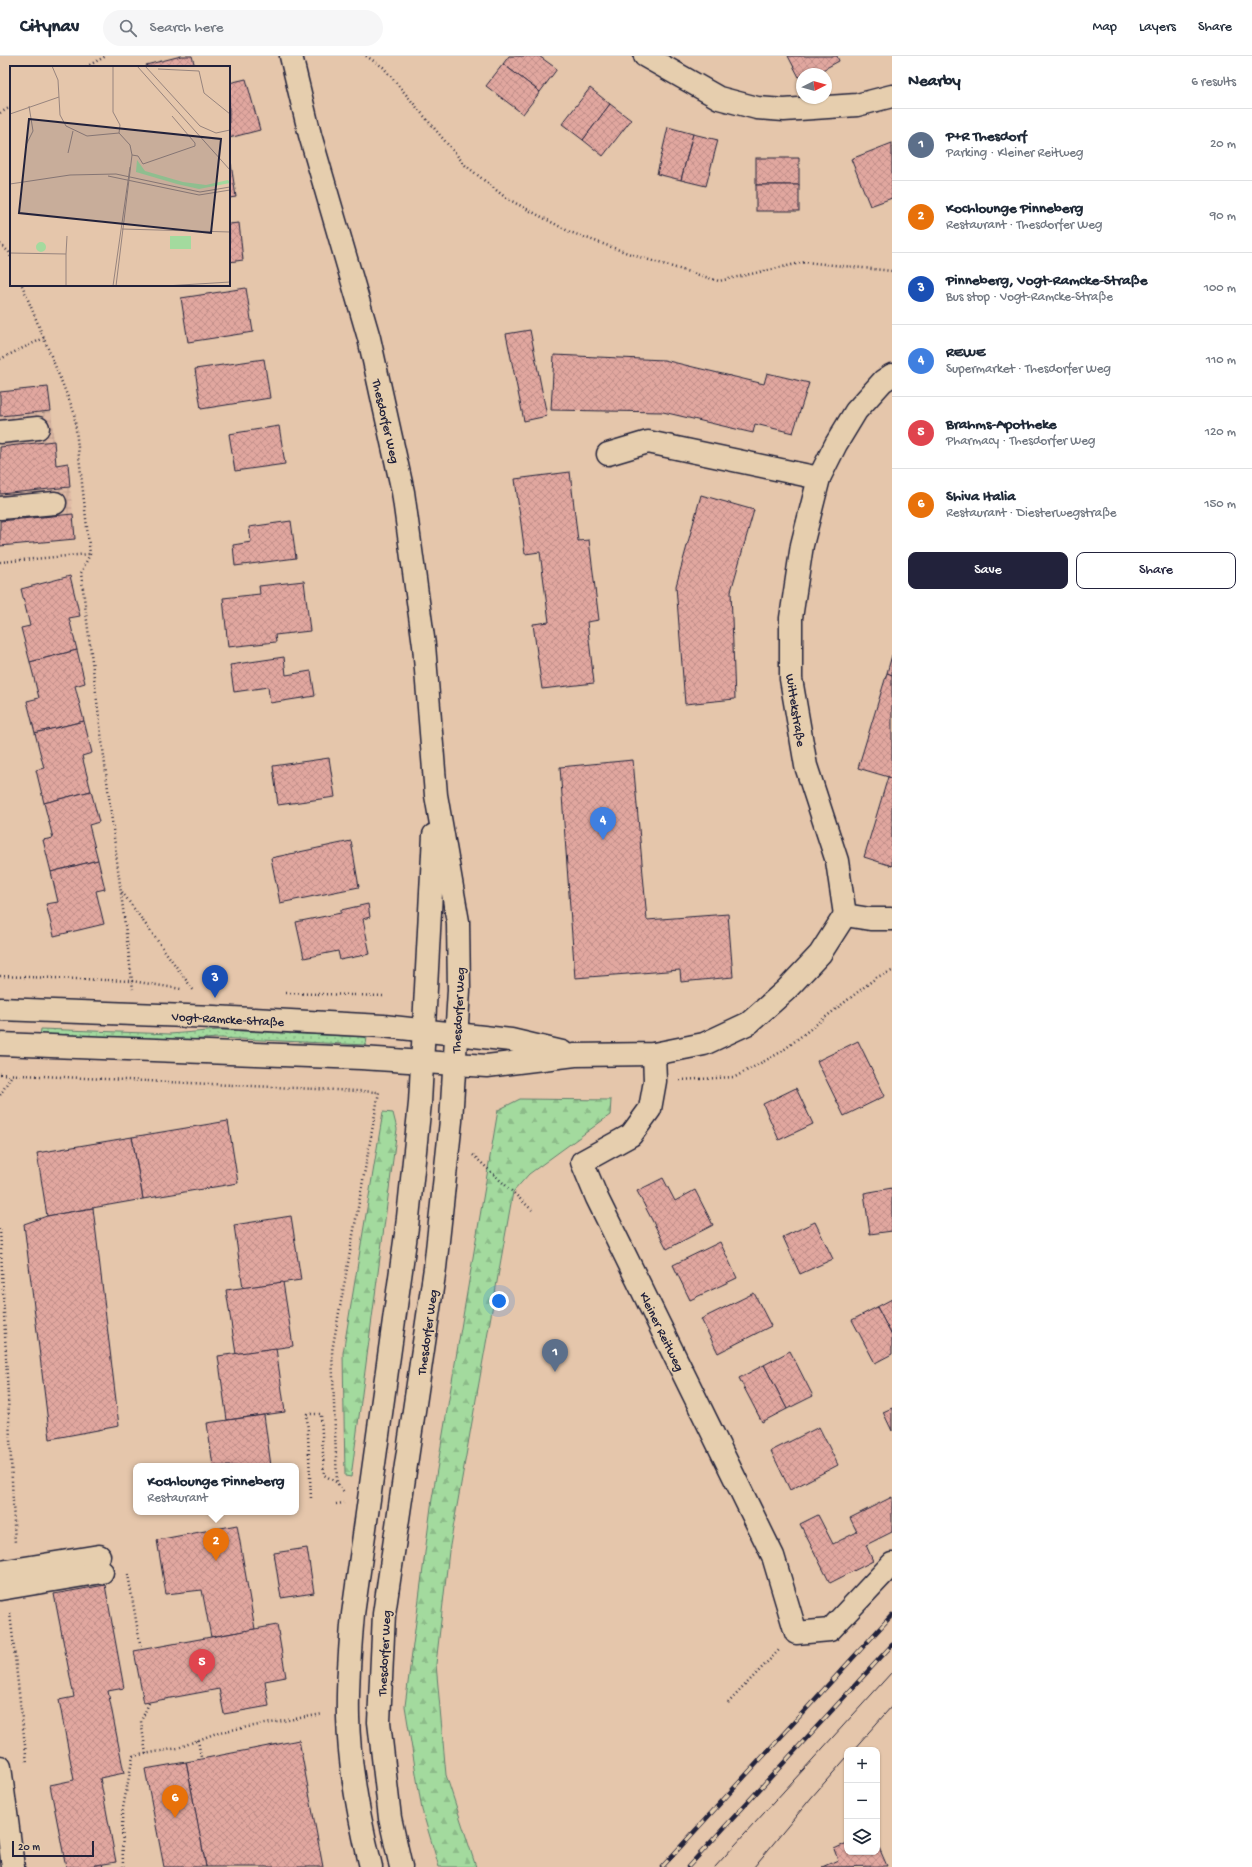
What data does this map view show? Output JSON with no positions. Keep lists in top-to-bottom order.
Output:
{
  "streets": {
    "street": [
      "Thesdorfer Weg",
      "Wittekstraße",
      "Vogt-Ramcke-Straße",
      "Kleiner Reitweg"
    ]
  },
  "crossings": [
    ["Thesdorfer Weg", "Vogt-Ramcke-Straße"]
  ],
  "scale_bar": "20 m",
  "north": "right",
  "page": {
    "header": "Citynav",
    "search": "Search here",
    "nav": ["Map", "Layers", "Share"],
    "heading": ["Nearby", "6 results"],
    "list": [
      {
        "mark": "1",
        "name": "P+R Thesdorf",
        "note": "Parking · Kleiner Reitweg",
        "value": "20 m"
      },
      {
        "mark": "2",
        "name": "Kochlounge Pinneberg",
        "note": "Restaurant · Thesdorfer Weg",
        "value": "90 m"
      },
      {
        "mark": "3",
        "name": "Pinneberg, Vogt-Ramcke-Straße",
        "note": "Bus stop · Vogt-Ramcke-Straße",
        "value": "100 m"
      },
      {
        "mark": "4",
        "name": "REWE",
        "note": "Supermarket · Thesdorfer Weg",
        "value": "110 m"
      },
      {
        "mark": "5",
        "name": "Brahms-Apotheke",
        "note": "Pharmacy · Thesdorfer Weg",
        "value": "120 m"
      },
      {
        "mark": "6",
        "name": "Shiva Italia",
        "note": "Restaurant · Diesterwegstraße",
        "value": "150 m"
      }
    ],
    "buttons": ["Save", "Share"],
    "pins": [
      "4",
      "3",
      "1",
      "2",
      "5",
      "6"
    ],
    "popup": ["Kochlounge Pinneberg", "Restaurant"],
    "map_buttons": ["+", "−"],
    "scale": "20 m"
  }
}
